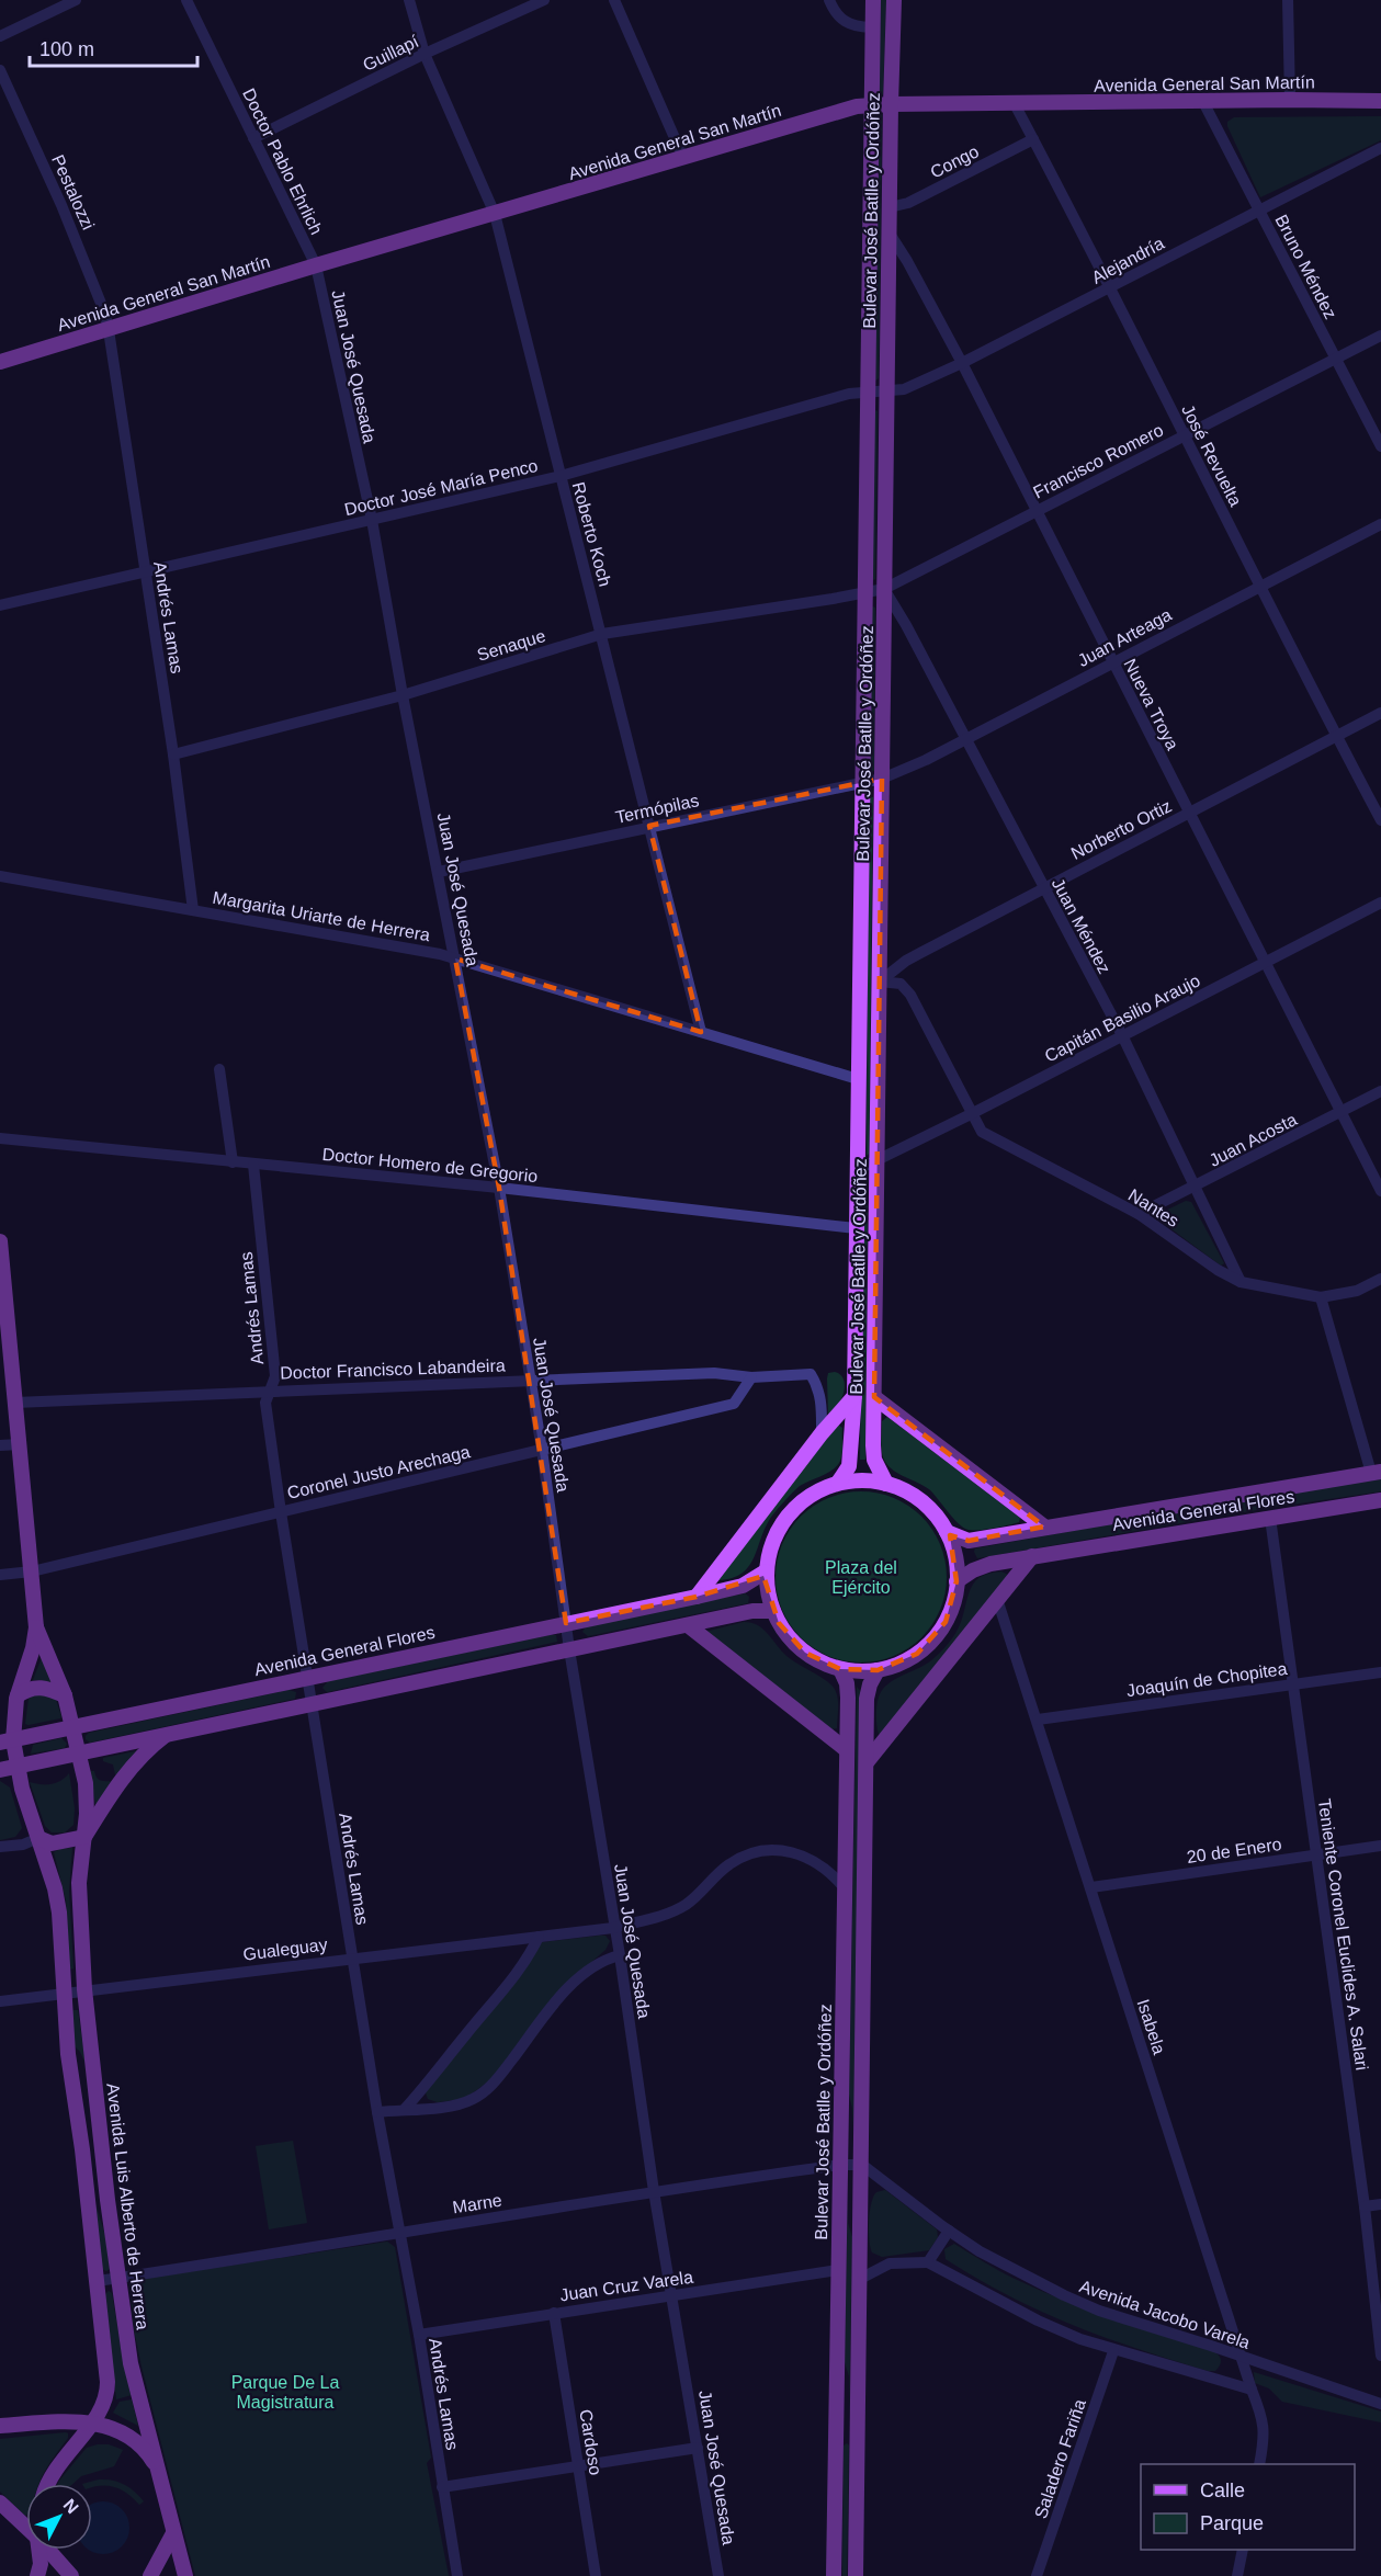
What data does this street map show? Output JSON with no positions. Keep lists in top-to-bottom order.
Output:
{
  "streets": {
    "main road": [
      "Avenida General San Martín",
      "Bulevar José Batlle y Ordóñez",
      "Avenida General Flores",
      "Avenida Luis Alberto de Herrera"
    ],
    "street": [
      "Guillapí",
      "Doctor Pablo Ehrlich",
      "Congo",
      "Pestalozzi",
      "Alejandría",
      "Bruno Méndez",
      "Juan José Quesada",
      "José Revuelta",
      "Francisco Romero",
      "Doctor José María Penco",
      "Roberto Koch",
      "Andrés Lamas",
      "Juan Arteaga",
      "Senaque",
      "Nueva Troya",
      "Termópilas",
      "Norberto Ortiz",
      "Margarita Uriarte de Herrera",
      "Juan Méndez",
      "Capitán Basilio Araujo",
      "Juan Acosta",
      "Doctor Homero de Gregorio",
      "Nantes",
      "Doctor Francisco Labandeira",
      "Coronel Justo Arechaga",
      "Joaquín de Chopitea",
      "20 de Enero",
      "Teniente Coronel Euclides A. Salari",
      "Gualeguay",
      "Isabela",
      "Marne",
      "Juan Cruz Varela",
      "Avenida Jacobo Varela",
      "Cardoso",
      "Saladero Fariña"
    ]
  },
  "crossings": [
    ["Guillapí", "Doctor Pablo Ehrlich"],
    ["Guillapí", "Roberto Koch"],
    ["Avenida General San Martín", "Doctor Pablo Ehrlich"],
    ["Avenida General San Martín", "Pestalozzi"],
    ["Avenida General San Martín", "Bulevar José Batlle y Ordóñez"],
    ["Avenida General San Martín", "Bruno Méndez"],
    ["Avenida General San Martín", "Juan José Quesada"],
    ["Avenida General San Martín", "José Revuelta"],
    ["Avenida General San Martín", "Roberto Koch"],
    ["Avenida General San Martín", "Andrés Lamas"],
    ["Doctor Pablo Ehrlich", "Juan José Quesada"],
    ["Congo", "Bulevar José Batlle y Ordóñez"],
    ["Congo", "José Revuelta"],
    ["Pestalozzi", "Andrés Lamas"],
    ["Bulevar José Batlle y Ordóñez", "Alejandría"],
    ["Bulevar José Batlle y Ordóñez", "Francisco Romero"],
    ["Bulevar José Batlle y Ordóñez", "Doctor José María Penco"],
    ["Bulevar José Batlle y Ordóñez", "Juan Arteaga"],
    ["Bulevar José Batlle y Ordóñez", "Senaque"],
    ["Bulevar José Batlle y Ordóñez", "Nueva Troya"],
    ["Bulevar José Batlle y Ordóñez", "Termópilas"],
    ["Bulevar José Batlle y Ordóñez", "Norberto Ortiz"],
    ["Bulevar José Batlle y Ordóñez", "Margarita Uriarte de Herrera"],
    ["Bulevar José Batlle y Ordóñez", "Juan Méndez"],
    ["Bulevar José Batlle y Ordóñez", "Capitán Basilio Araujo"],
    ["Bulevar José Batlle y Ordóñez", "Doctor Homero de Gregorio"],
    ["Bulevar José Batlle y Ordóñez", "Nantes"],
    ["Bulevar José Batlle y Ordóñez", "Avenida General Flores"],
    ["Bulevar José Batlle y Ordóñez", "Gualeguay"],
    ["Bulevar José Batlle y Ordóñez", "Marne"],
    ["Bulevar José Batlle y Ordóñez", "Juan Cruz Varela"],
    ["Alejandría", "Bruno Méndez"],
    ["Alejandría", "José Revuelta"],
    ["Alejandría", "Doctor José María Penco"],
    ["Alejandría", "Nueva Troya"],
    ["Bruno Méndez", "Francisco Romero"],
    ["Juan José Quesada", "Doctor José María Penco"],
    ["Juan José Quesada", "Senaque"],
    ["Juan José Quesada", "Termópilas"],
    ["Juan José Quesada", "Margarita Uriarte de Herrera"],
    ["Juan José Quesada", "Doctor Homero de Gregorio"],
    ["Juan José Quesada", "Doctor Francisco Labandeira"],
    ["Juan José Quesada", "Coronel Justo Arechaga"],
    ["Juan José Quesada", "Avenida General Flores"],
    ["Juan José Quesada", "Gualeguay"],
    ["Juan José Quesada", "Marne"],
    ["Juan José Quesada", "Juan Cruz Varela"],
    ["José Revuelta", "Francisco Romero"],
    ["José Revuelta", "Juan Arteaga"],
    ["José Revuelta", "Norberto Ortiz"],
    ["Francisco Romero", "Senaque"],
    ["Francisco Romero", "Nueva Troya"],
    ["Francisco Romero", "Juan Méndez"],
    ["Doctor José María Penco", "Roberto Koch"],
    ["Doctor José María Penco", "Andrés Lamas"],
    ["Roberto Koch", "Senaque"],
    ["Roberto Koch", "Termópilas"],
    ["Roberto Koch", "Margarita Uriarte de Herrera"],
    ["Andrés Lamas", "Senaque"],
    ["Andrés Lamas", "Margarita Uriarte de Herrera"],
    ["Andrés Lamas", "Doctor Homero de Gregorio"],
    ["Andrés Lamas", "Doctor Francisco Labandeira"],
    ["Andrés Lamas", "Coronel Justo Arechaga"],
    ["Andrés Lamas", "Avenida General Flores"],
    ["Andrés Lamas", "Gualeguay"],
    ["Andrés Lamas", "Marne"],
    ["Andrés Lamas", "Juan Cruz Varela"],
    ["Juan Arteaga", "Nueva Troya"],
    ["Juan Arteaga", "Termópilas"],
    ["Juan Arteaga", "Juan Méndez"],
    ["Nueva Troya", "Norberto Ortiz"],
    ["Nueva Troya", "Capitán Basilio Araujo"],
    ["Nueva Troya", "Juan Acosta"],
    ["Norberto Ortiz", "Juan Méndez"],
    ["Norberto Ortiz", "Nantes"],
    ["Juan Méndez", "Capitán Basilio Araujo"],
    ["Juan Méndez", "Juan Acosta"],
    ["Juan Méndez", "Nantes"],
    ["Capitán Basilio Araujo", "Nantes"],
    ["Juan Acosta", "Nantes"],
    ["Doctor Francisco Labandeira", "Coronel Justo Arechaga"],
    ["Doctor Francisco Labandeira", "Avenida Luis Alberto de Herrera"],
    ["Coronel Justo Arechaga", "Avenida Luis Alberto de Herrera"],
    ["Avenida General Flores", "Teniente Coronel Euclides A. Salari"],
    ["Avenida General Flores", "Avenida Luis Alberto de Herrera"],
    ["Joaquín de Chopitea", "Teniente Coronel Euclides A. Salari"],
    ["Joaquín de Chopitea", "Isabela"],
    ["20 de Enero", "Teniente Coronel Euclides A. Salari"],
    ["20 de Enero", "Isabela"],
    ["Gualeguay", "Avenida Luis Alberto de Herrera"],
    ["Isabela", "Avenida Jacobo Varela"],
    ["Marne", "Avenida Luis Alberto de Herrera"],
    ["Marne", "Avenida Jacobo Varela"],
    ["Juan Cruz Varela", "Cardoso"]
  ],
  "parks": ["Plaza del Ejército", "Parque De La Magistratura"],
  "legend": ["Calle", "Parque"],
  "scale_bar": "100 m",
  "north": "top right"
}
